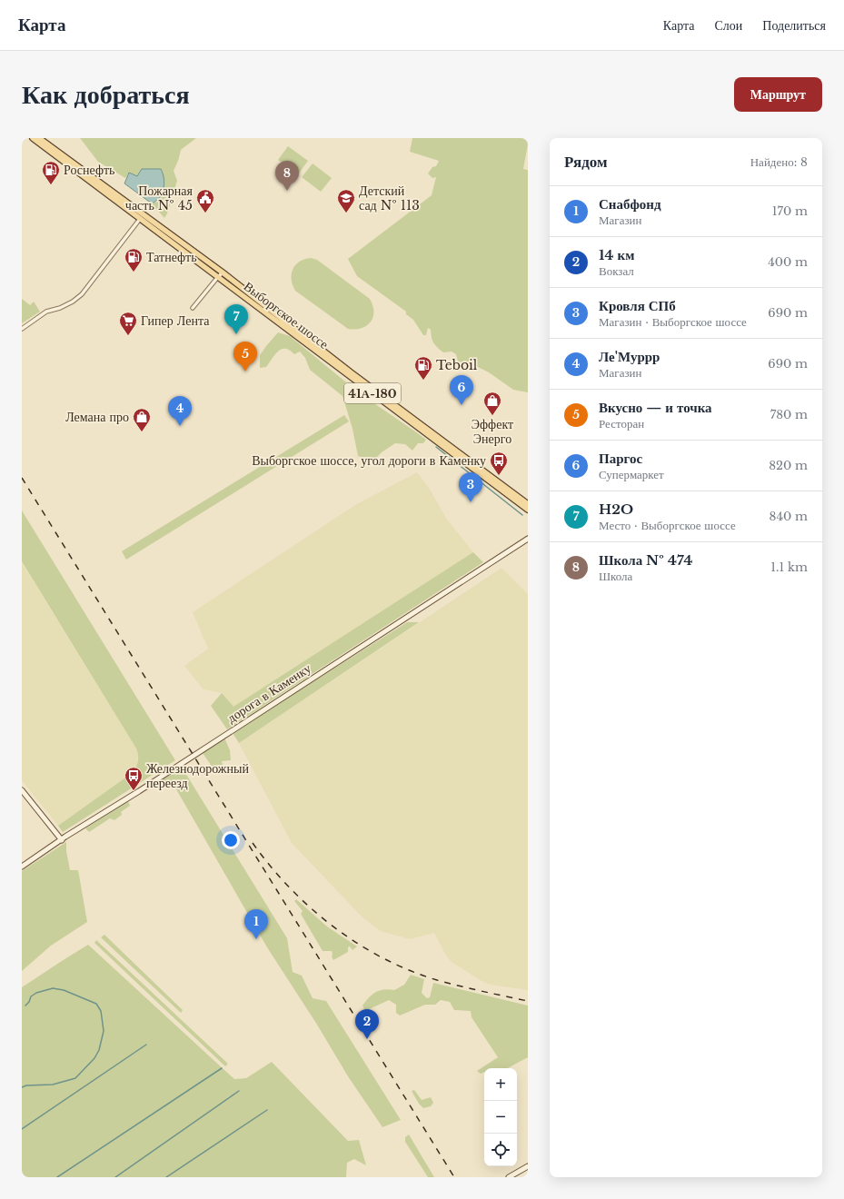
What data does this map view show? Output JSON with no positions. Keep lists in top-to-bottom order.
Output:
{
  "streets": {
    "main road": ["Выборгское шоссе", "41А-180"],
    "street": ["дорога в Каменку"]
  },
  "places": {
    "fuel station": ["Роснефть", "Татнефть", "Teboil"],
    "public building": ["Пожарная часть № 45"],
    "school or university": ["Детский сад № 113"],
    "supermarket": ["Гипер Лента"],
    "shop": ["Эффект Энерго", "Лемана про"],
    "bus stop": ["Выборгское шоссе, угол дороги в Каменку", "Железнодорожный переезд"]
  },
  "page": {
    "header": "Карта",
    "nav": ["Карта", "Слои", "Поделиться"],
    "buttons": "Маршрут",
    "title": "Как добраться",
    "heading": ["Рядом", "Найдено: 8"],
    "pins": [
      "8",
      "7",
      "5",
      "6",
      "4",
      "3",
      "1",
      "2"
    ],
    "list": [
      {
        "mark": "1",
        "name": "Снабфонд",
        "note": "Магазин",
        "value": "170 m"
      },
      {
        "mark": "2",
        "name": "14 км",
        "note": "Вокзал",
        "value": "400 m"
      },
      {
        "mark": "3",
        "name": "Кровля СПб",
        "note": "Магазин · Выборгское шоссе",
        "value": "690 m"
      },
      {
        "mark": "4",
        "name": "Ле'Муррр",
        "note": "Магазин",
        "value": "690 m"
      },
      {
        "mark": "5",
        "name": "Вкусно — и точка",
        "note": "Ресторан",
        "value": "780 m"
      },
      {
        "mark": "6",
        "name": "Паргос",
        "note": "Супермаркет",
        "value": "820 m"
      },
      {
        "mark": "7",
        "name": "H2O",
        "note": "Место · Выборгское шоссе",
        "value": "840 m"
      },
      {
        "mark": "8",
        "name": "Школа № 474",
        "note": "Школа",
        "value": "1.1 km"
      }
    ],
    "map_buttons": ["+", "−"]
  }
}
